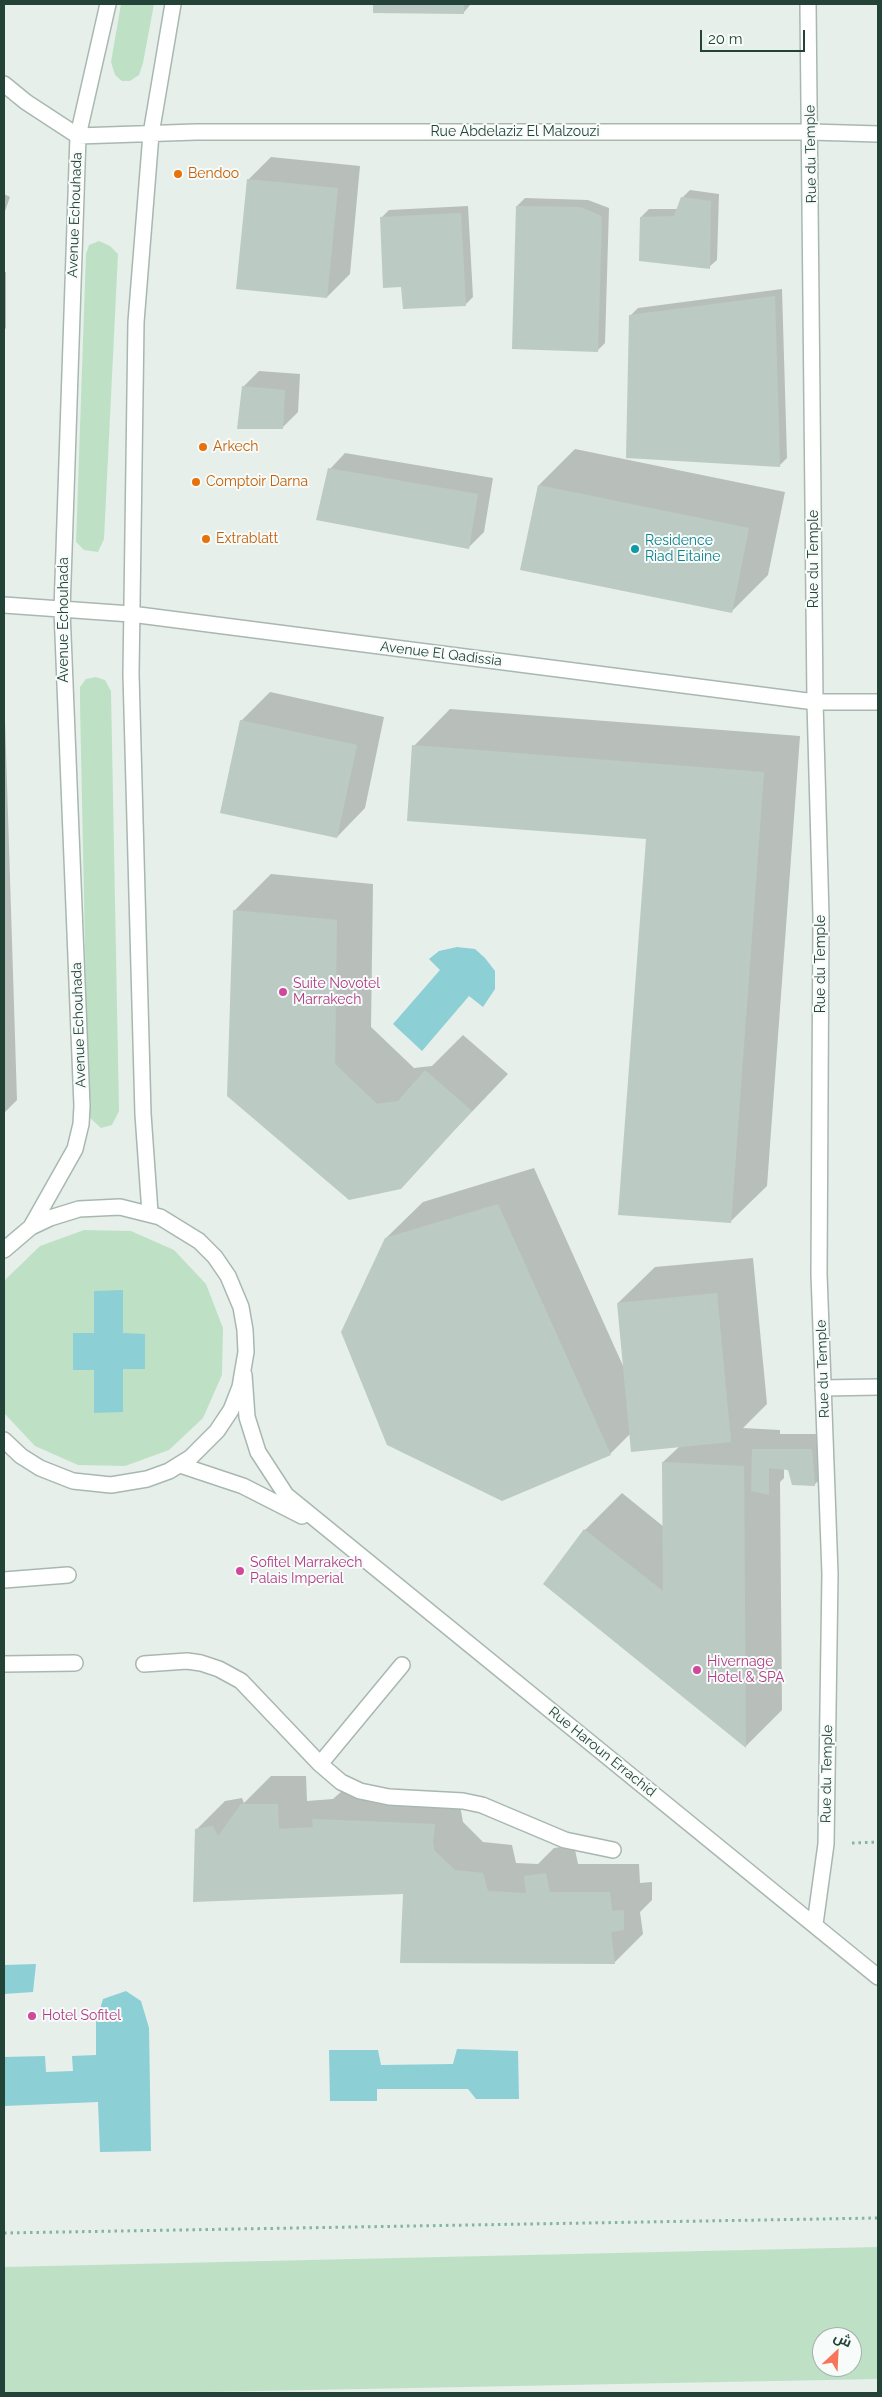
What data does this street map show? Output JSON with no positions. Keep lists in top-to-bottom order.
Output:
{
  "streets": {
    "street": [
      "Rue Abdelaziz El Malzouzi",
      "Rue du Temple",
      "Avenue Echouhada",
      "Avenue El Qadissia",
      "Rue Haroun Errachid"
    ]
  },
  "crossings": [
    ["Rue Abdelaziz El Malzouzi", "Rue du Temple"],
    ["Rue Abdelaziz El Malzouzi", "Avenue Echouhada"],
    ["Rue du Temple", "Avenue El Qadissia"],
    ["Rue du Temple", "Rue Haroun Errachid"],
    ["Avenue Echouhada", "Avenue El Qadissia"]
  ],
  "places": [
    "Bendoo",
    "Arkech",
    "Comptoir Darna",
    "Extrablatt",
    "Residence Riad Eitaine",
    "Suite Novotel Marrakech",
    "Sofitel Marrakech Palais Imperial",
    "Hivernage Hotel & SPA",
    "Hotel Sofitel"
  ],
  "scale_bar": "20 m",
  "north": "top right"
}
